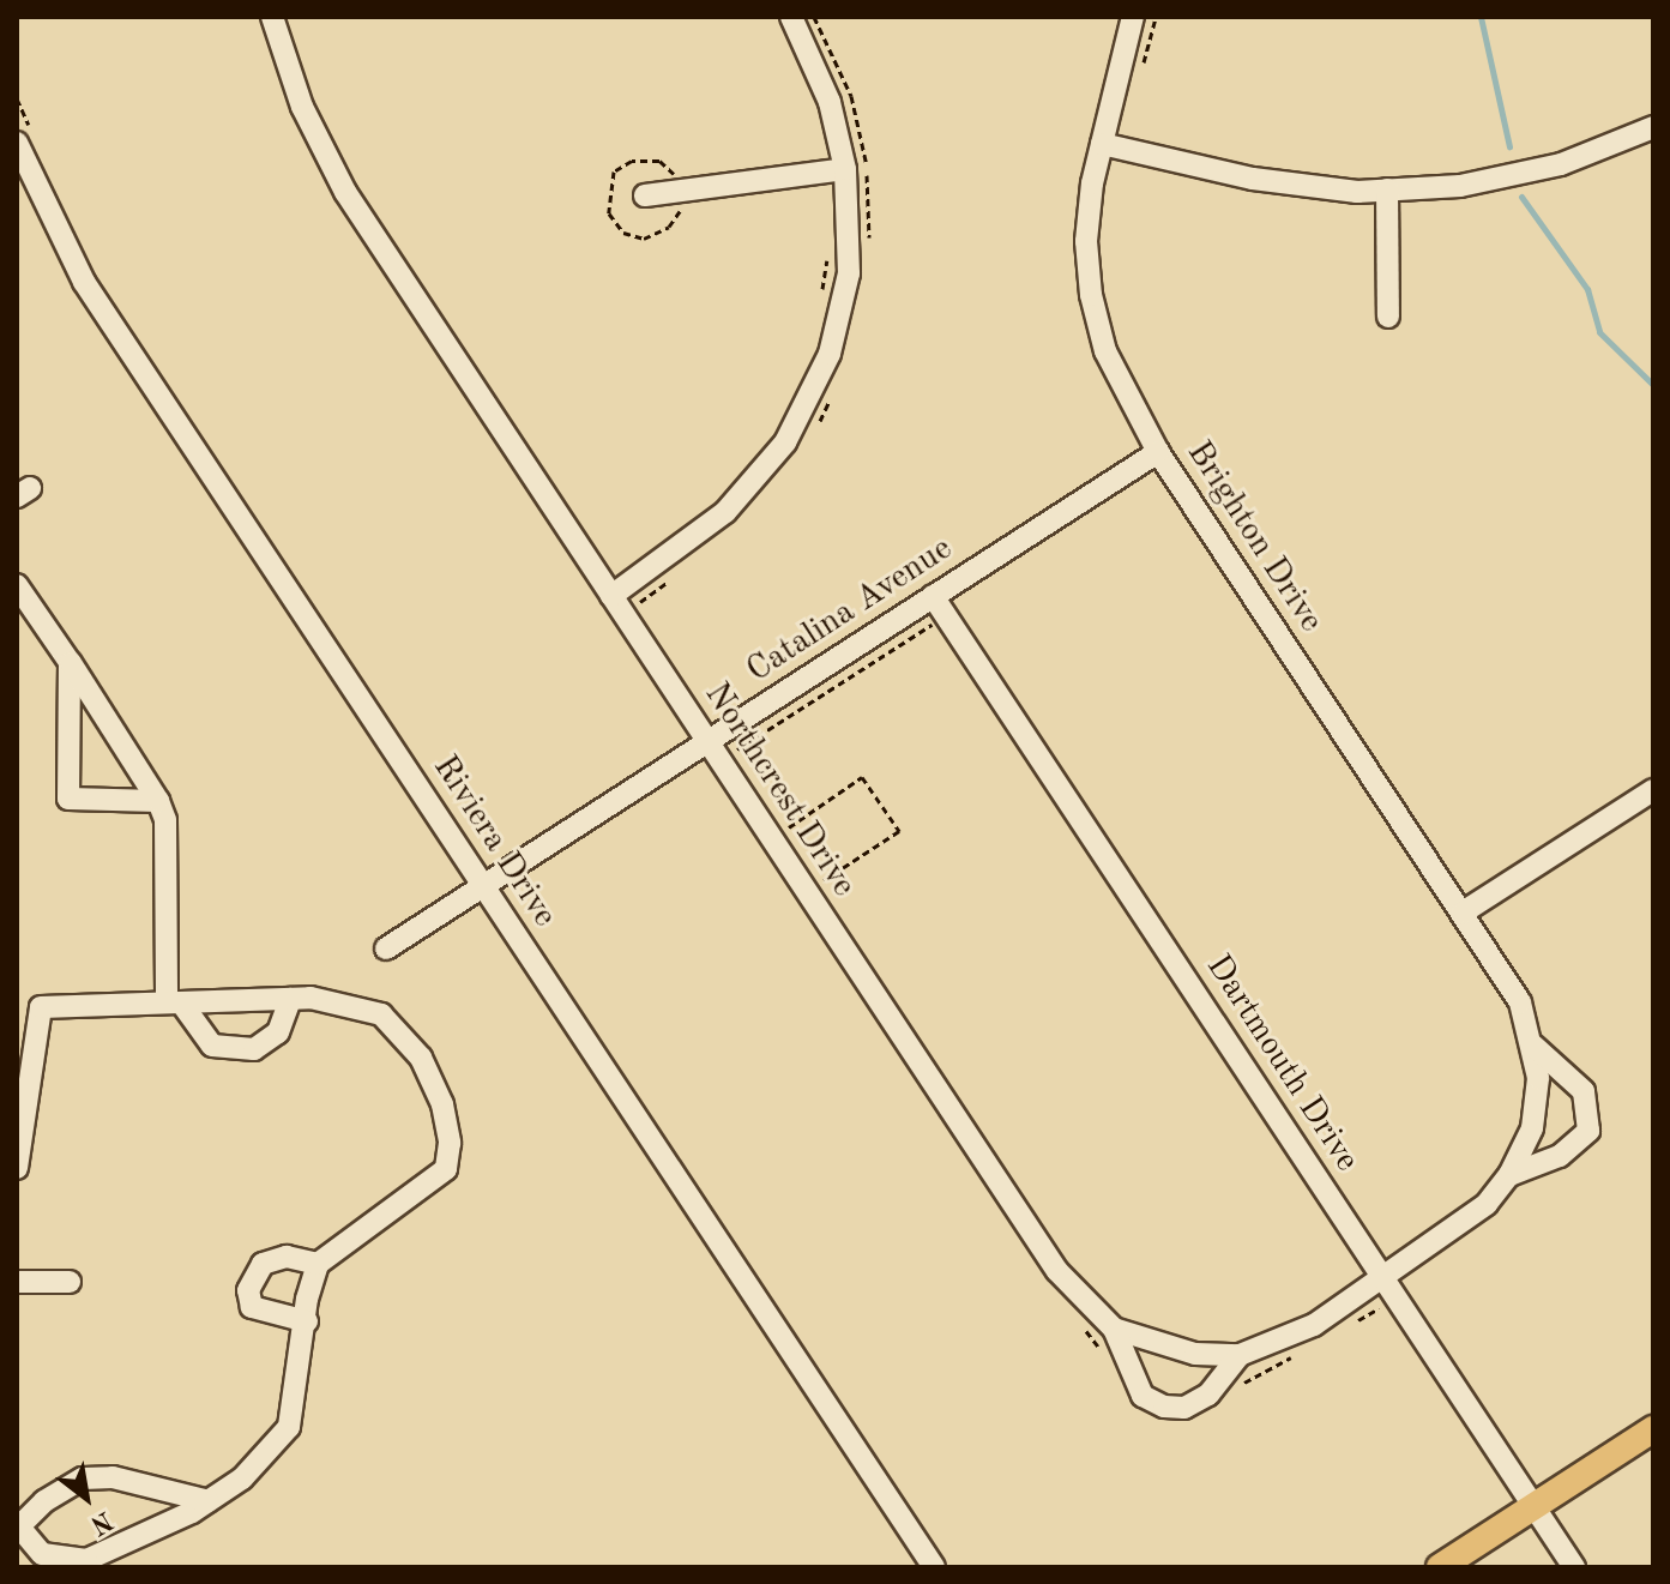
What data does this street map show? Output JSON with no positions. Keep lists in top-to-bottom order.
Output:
{
  "streets": {
    "street": [
      "Brighton Drive",
      "Catalina Avenue",
      "Northcrest Drive",
      "Riviera Drive",
      "Dartmouth Drive"
    ]
  },
  "crossings": [
    ["Brighton Drive", "Catalina Avenue"],
    ["Brighton Drive", "Northcrest Drive"],
    ["Brighton Drive", "Dartmouth Drive"],
    ["Catalina Avenue", "Northcrest Drive"],
    ["Catalina Avenue", "Riviera Drive"],
    ["Catalina Avenue", "Dartmouth Drive"],
    ["Northcrest Drive", "Dartmouth Drive"]
  ],
  "north": "bottom right"
}
